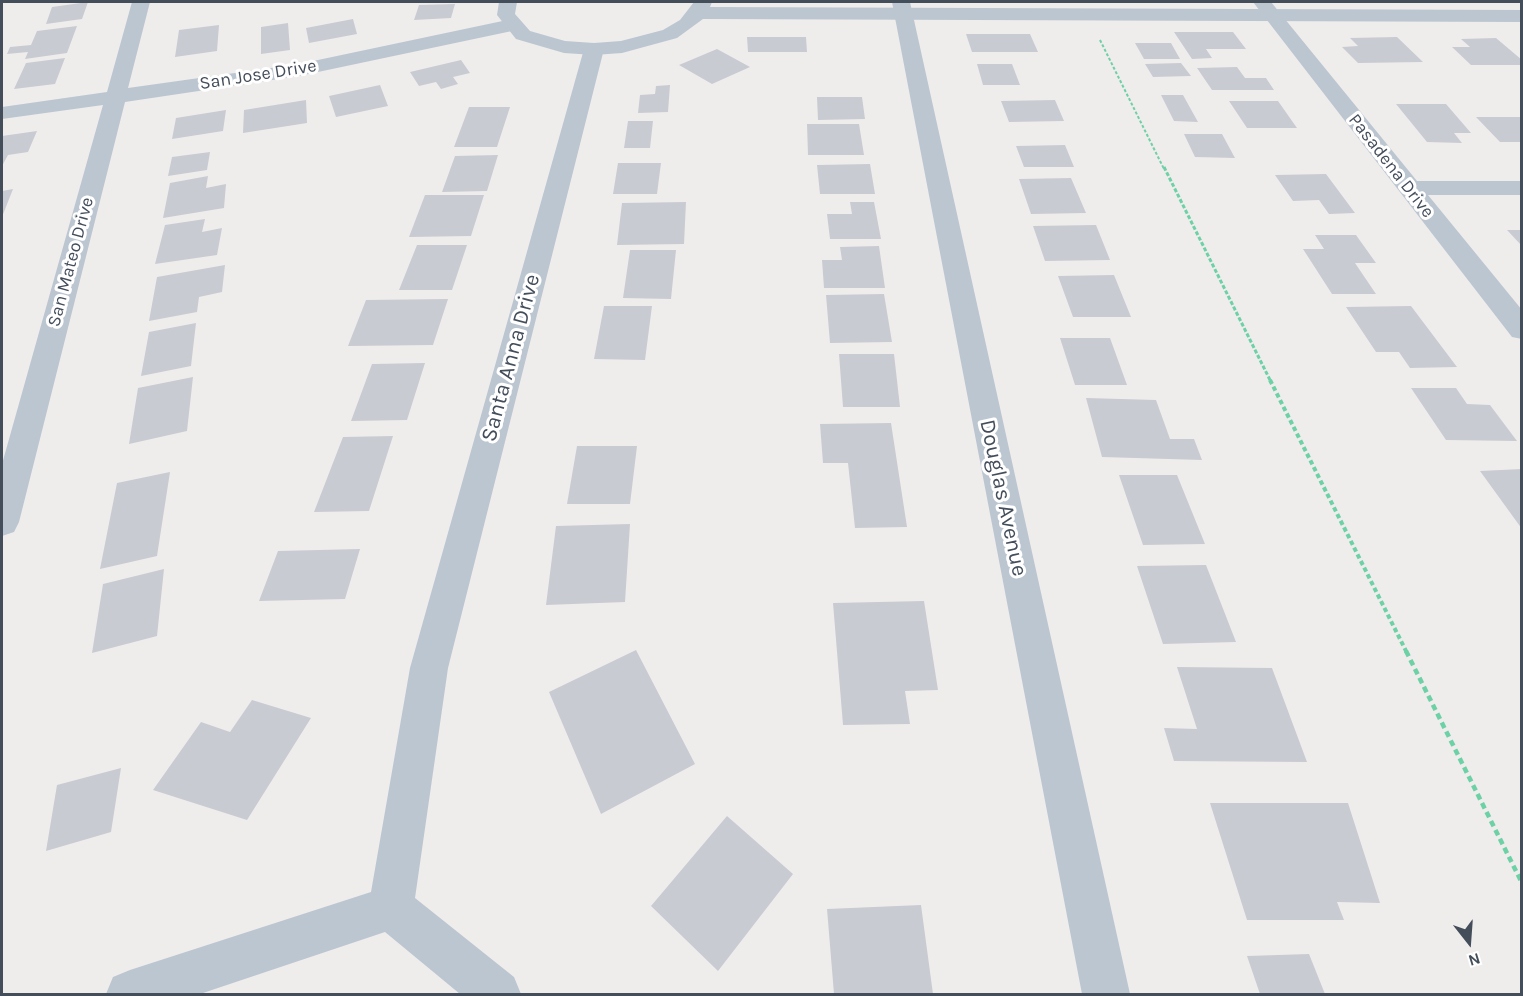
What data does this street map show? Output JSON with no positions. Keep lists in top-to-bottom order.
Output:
{
  "streets": {
    "street": [
      "San Jose Drive",
      "Pasadena Drive",
      "San Mateo Drive",
      "Santa Anna Drive",
      "Douglas Avenue"
    ]
  },
  "crossings": [
    ["San Jose Drive", "San Mateo Drive"]
  ],
  "north": "bottom"
}
